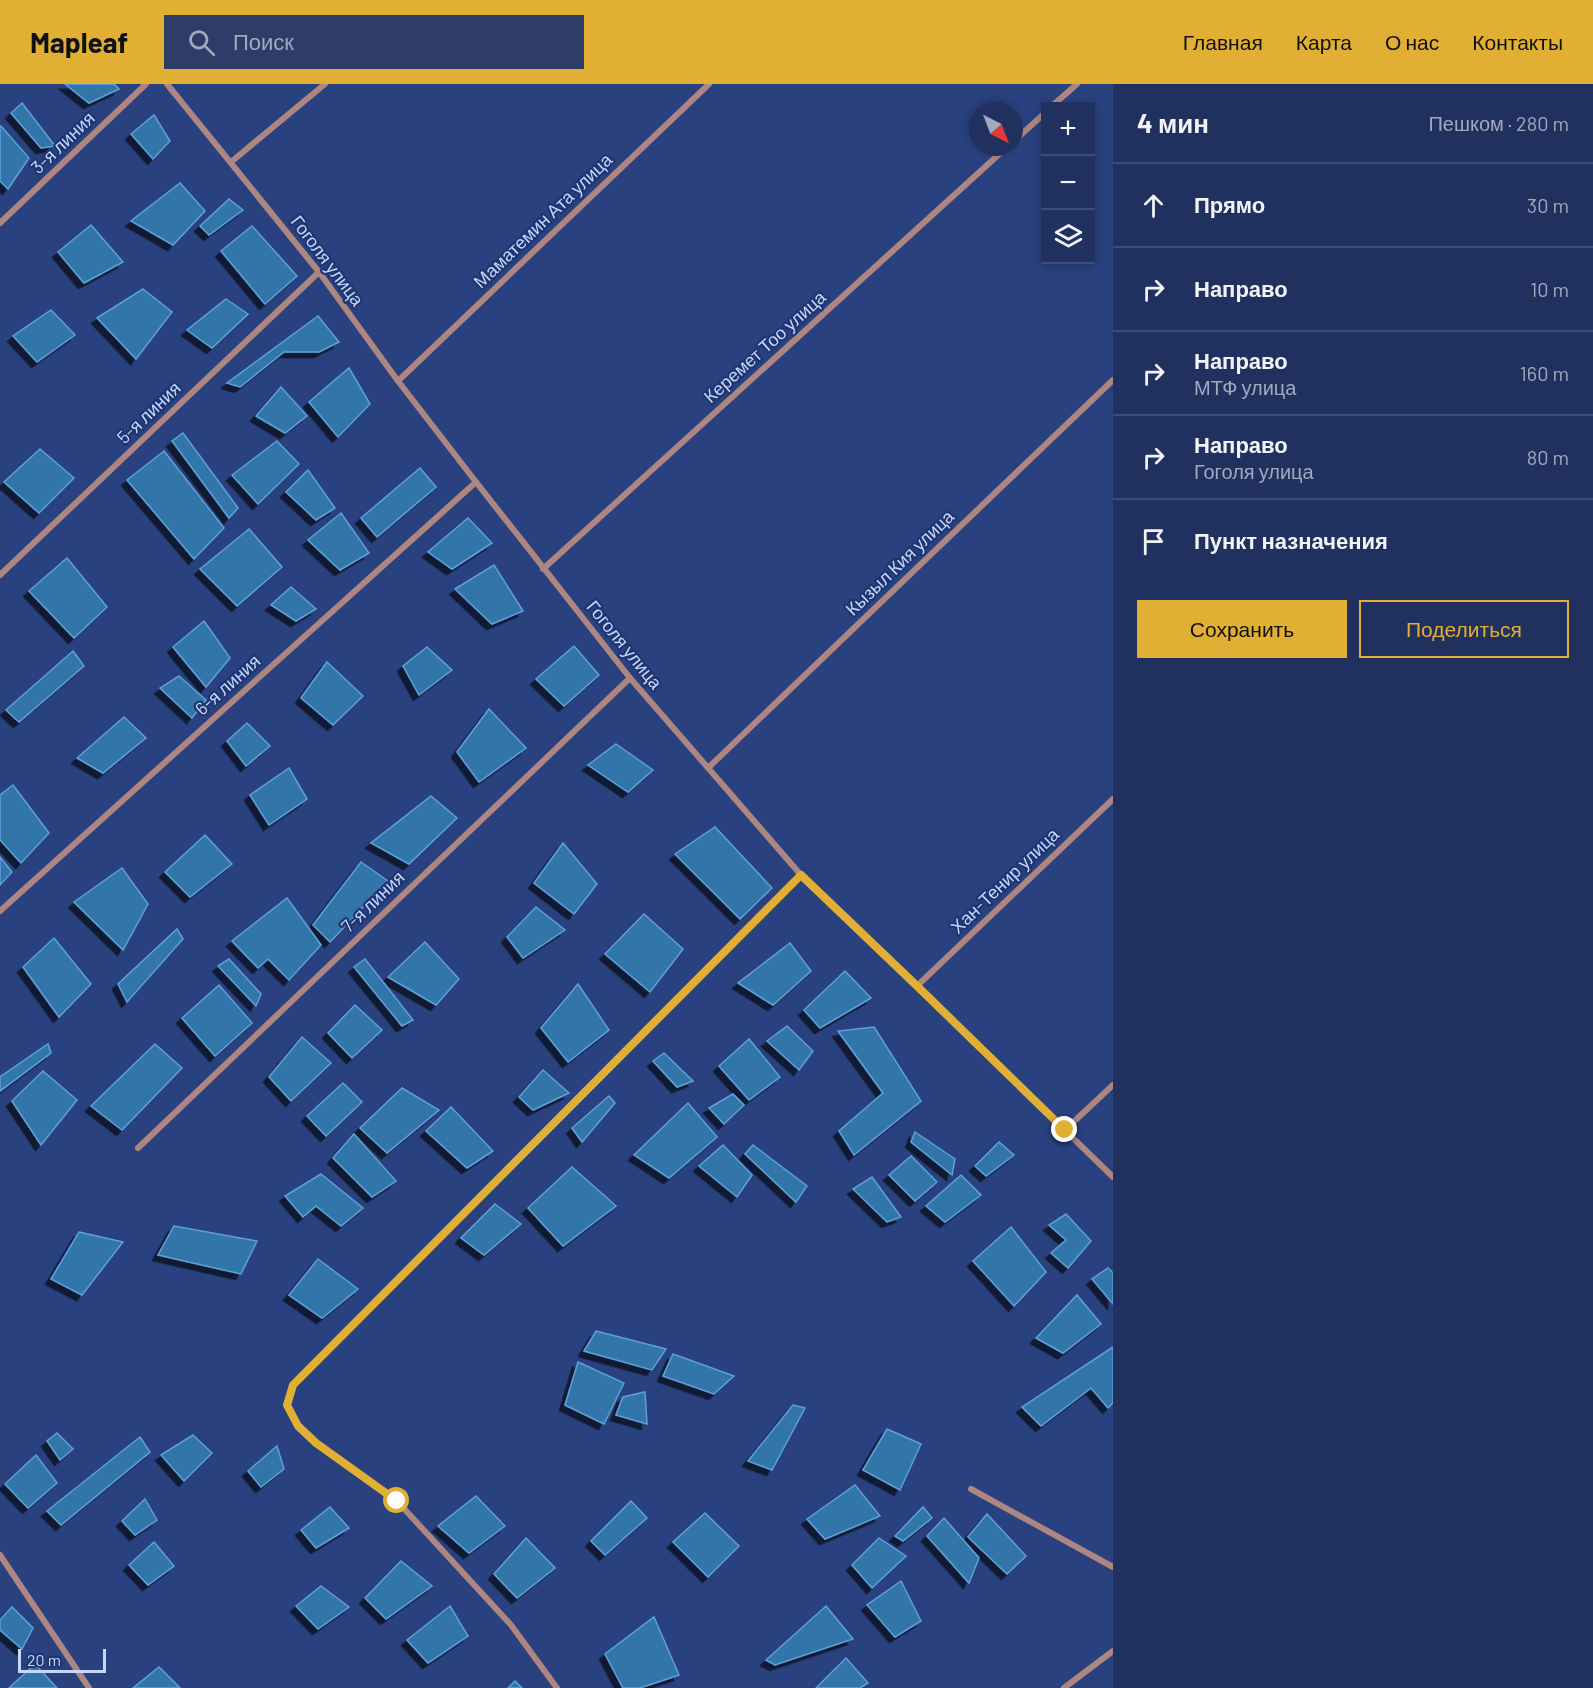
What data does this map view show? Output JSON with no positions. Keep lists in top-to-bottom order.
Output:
{
  "streets": {
    "street": [
      "3-я линия",
      "Маматемин Ата улица",
      "Гоголя улица",
      "Керемет Тоо улица",
      "5-я линия",
      "Кызыл Кия улица",
      "6-я линия",
      "Хан-Тенир улица",
      "7-я линия"
    ]
  },
  "crossings": [
    ["Маматемин Ата улица", "Гоголя улица"],
    ["Гоголя улица", "Керемет Тоо улица"],
    ["Гоголя улица", "5-я линия"],
    ["Гоголя улица", "Кызыл Кия улица"],
    ["Гоголя улица", "6-я линия"],
    ["Гоголя улица", "Хан-Тенир улица"],
    ["Гоголя улица", "7-я линия"]
  ],
  "scale_bar": "20 m",
  "north": "bottom right",
  "page": {
    "header": "Mapleaf",
    "search": "Поиск",
    "nav": [
      "Главная",
      "Карта",
      "О нас",
      "Контакты"
    ],
    "heading": ["4 мин", "Пешком · 280 m"],
    "map_buttons": ["+", "−"],
    "list": [
      ["Прямо", "30 m"],
      ["Направо", "10 m"],
      ["Направо", "МТФ улица", "160 m"],
      ["Направо", "Гоголя улица", "80 m"],
      "Пункт назначения"
    ],
    "buttons": ["Сохранить", "Поделиться"],
    "scale": "20 m"
  }
}
